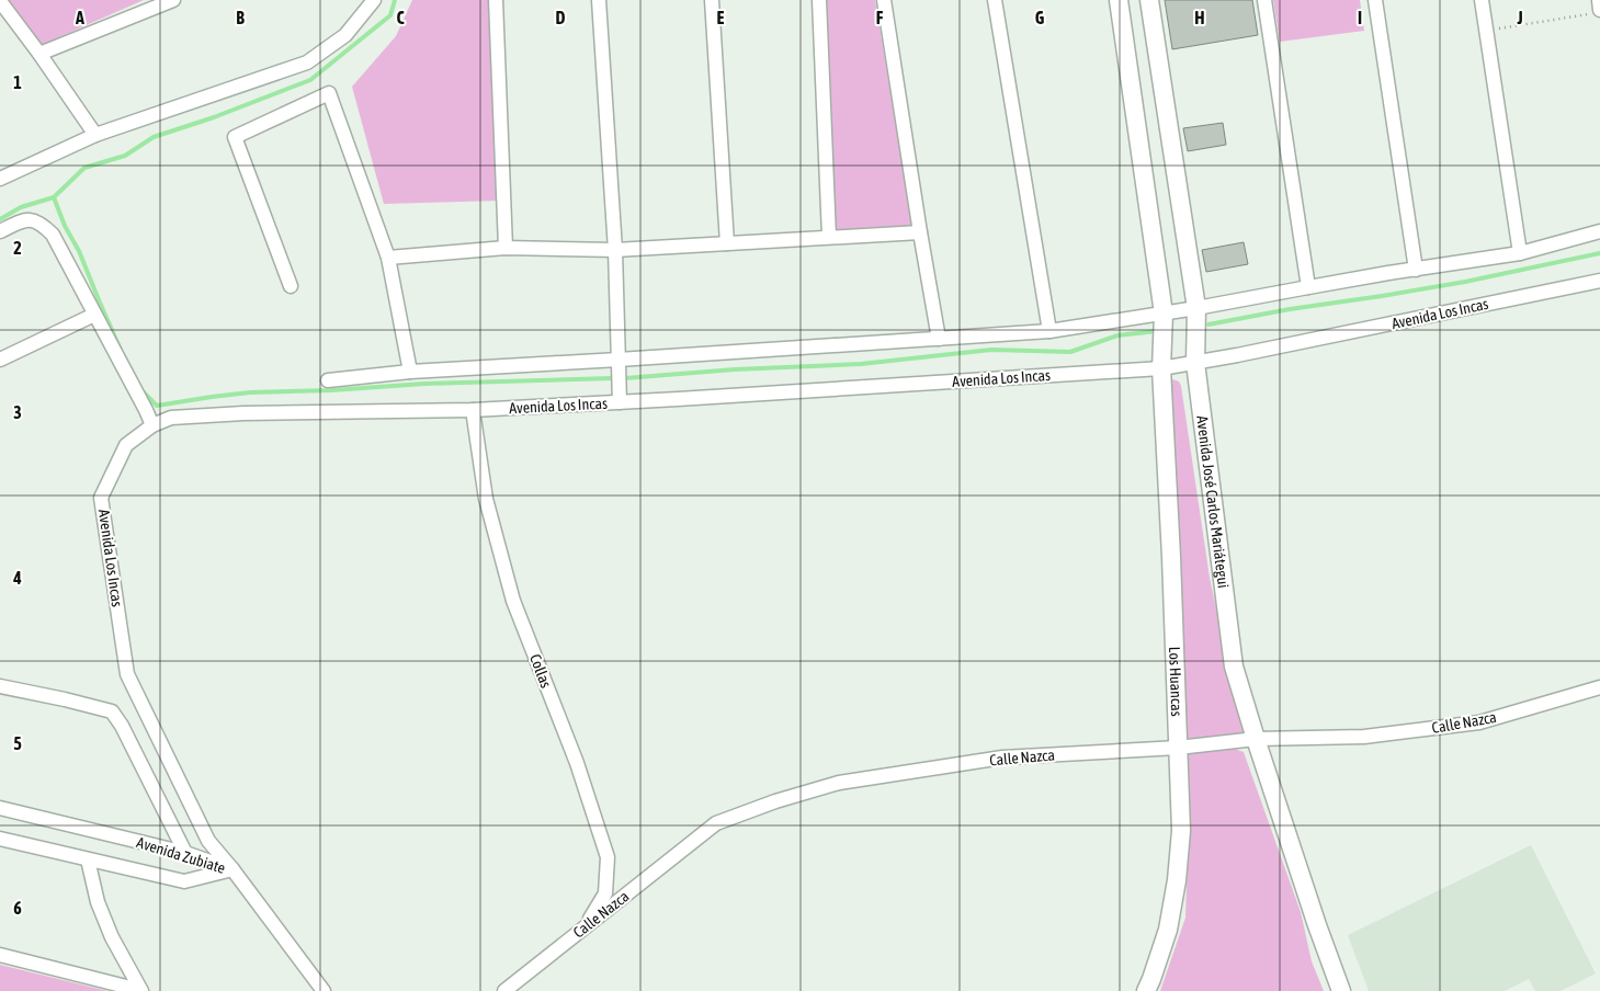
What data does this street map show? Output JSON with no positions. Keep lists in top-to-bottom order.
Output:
{
  "streets": {
    "main road": ["Avenida José Carlos Mariátegui", "Los Huancas"],
    "street": [
      "Avenida Los Incas",
      "Collas",
      "Calle Nazca",
      "Avenida Zubiate"
    ]
  },
  "crossings": [
    ["Avenida Los Incas", "Avenida José Carlos Mariátegui"],
    ["Avenida Los Incas", "Collas"],
    ["Avenida Los Incas", "Los Huancas"],
    ["Avenida Los Incas", "Avenida Zubiate"],
    ["Avenida José Carlos Mariátegui", "Calle Nazca"],
    ["Collas", "Calle Nazca"],
    ["Los Huancas", "Calle Nazca"]
  ],
  "grid": {
    "columns": [
      "A",
      "B",
      "C",
      "D",
      "E",
      "F",
      "G",
      "H",
      "I",
      "J"
    ],
    "rows": [
      "1",
      "2",
      "3",
      "4",
      "5",
      "6"
    ]
  }
}
